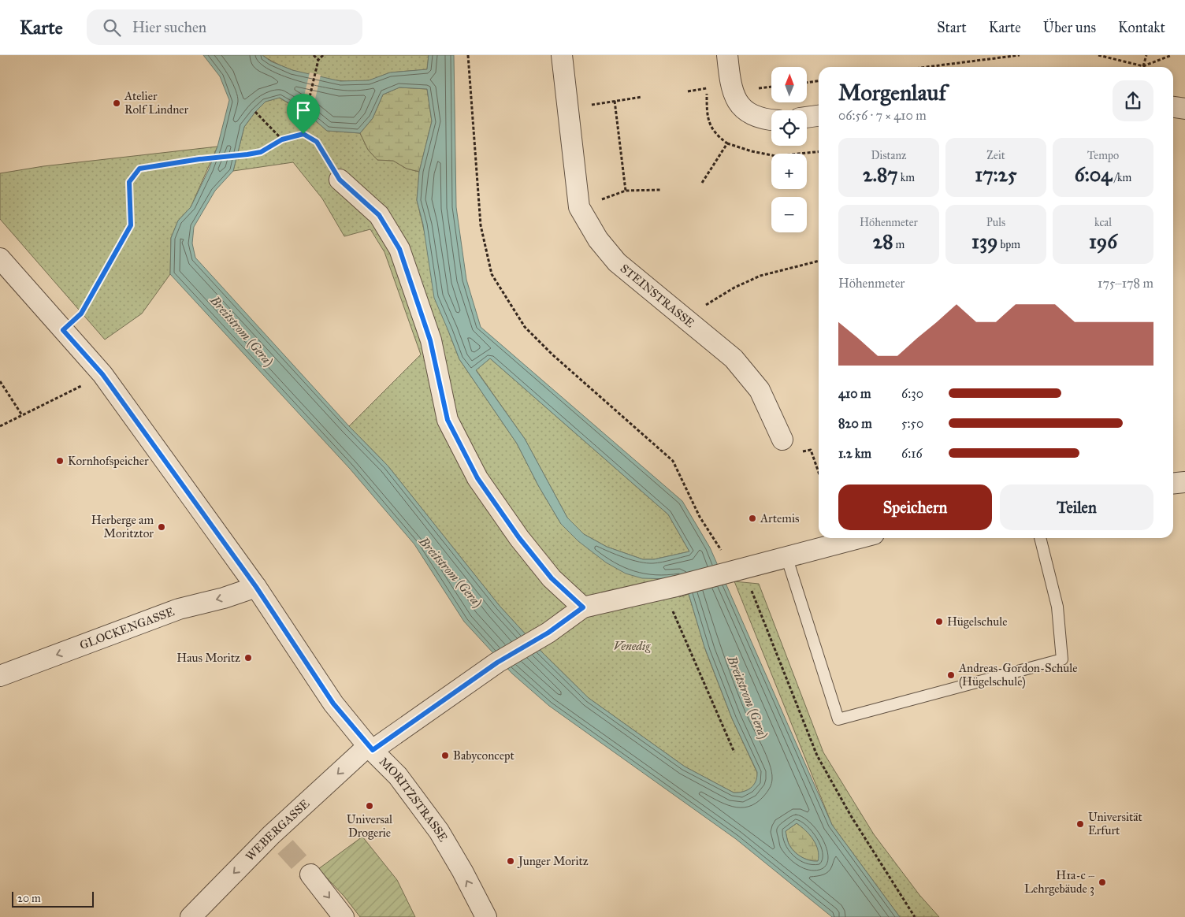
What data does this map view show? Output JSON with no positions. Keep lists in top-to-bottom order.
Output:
{
  "streets": {
    "street": [
      "STEINSTRASSE",
      "GLOCKENGASSE",
      "MORITZSTRASSE",
      "WEBERGASSE"
    ]
  },
  "crossings": [
    ["GLOCKENGASSE", "MORITZSTRASSE"],
    ["MORITZSTRASSE", "WEBERGASSE"]
  ],
  "one_way": ["GLOCKENGASSE", "WEBERGASSE"],
  "water": ["Breitstrom (Gera)"],
  "parks": ["Venedig"],
  "places": [
    "Atelier Rolf Lindner",
    "Kornhofspeicher",
    "Artemis",
    "Herberge am Moritztor",
    "Hügelschule",
    "Haus Moritz",
    "Andreas-Gordon-Schule (Hügelschule)",
    "Babyconcept",
    "Universal Drogerie",
    "Universität Erfurt",
    "Junger Moritz",
    "H1a-c – Lehrgebäude 3"
  ],
  "scale_bar": "20 m",
  "north": "top",
  "page": {
    "header": "Karte",
    "search": "Hier suchen",
    "nav": [
      "Start",
      "Karte",
      "Über uns",
      "Kontakt"
    ],
    "map_buttons": ["+", "−"],
    "heading": ["Morgenlauf", "06:56 · 7 × 410 m"],
    "stats": [
      ["Distanz", "2.87 km"],
      ["Zeit", "17:25"],
      ["Tempo", "6:04 /km"],
      ["Höhenmeter", "28 m"],
      ["Puls", "139 bpm"],
      ["kcal", "196"]
    ],
    "chart": ["Höhenmeter", "175–178 m"],
    "list": [
      {
        "name": "410 m",
        "note": "6:30"
      },
      {
        "name": "820 m",
        "note": "5:50"
      },
      {
        "name": "1.2 km",
        "note": "6:16"
      }
    ],
    "buttons": ["Speichern", "Teilen"],
    "scale": "20 m"
  }
}
